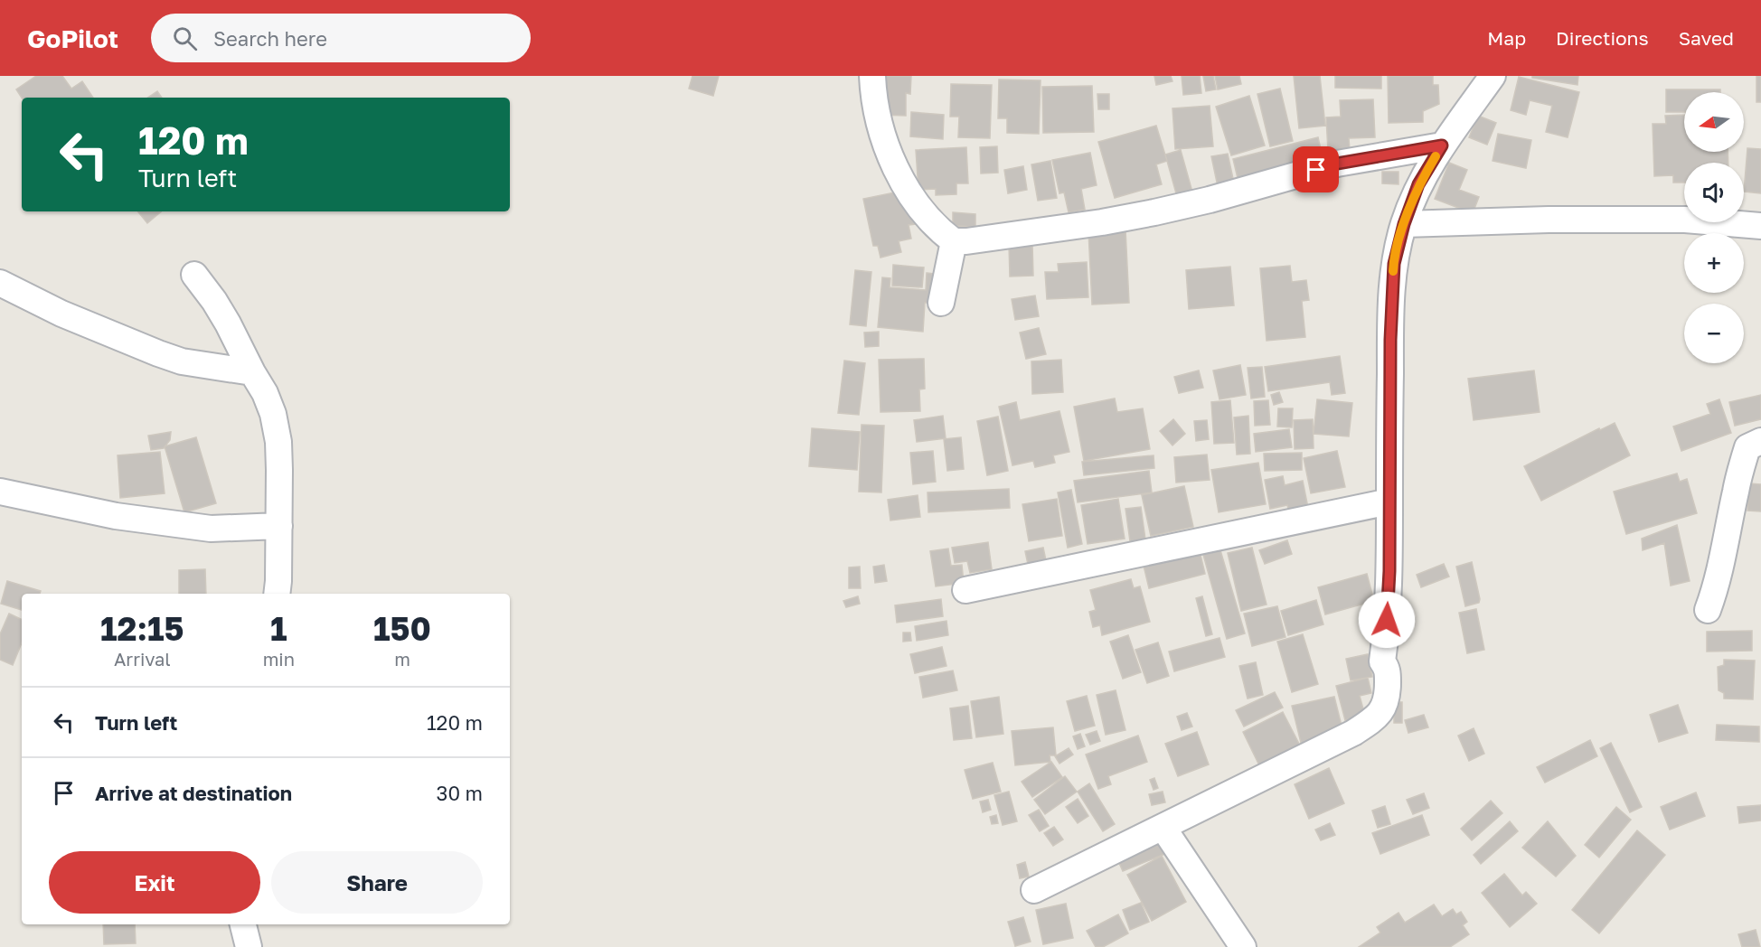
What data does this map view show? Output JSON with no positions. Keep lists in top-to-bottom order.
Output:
{
  "north": "left",
  "page": {
    "header": "GoPilot",
    "search": "Search here",
    "nav": ["Map", "Directions", "Saved"],
    "map_buttons": ["+", "−"],
    "turn": ["120 m", "Turn left"],
    "eta": [
      "12:15",
      "Arrival",
      "1",
      "min",
      "150",
      "m"
    ],
    "list": [
      {
        "name": "Turn left",
        "value": "120 m"
      },
      {
        "name": "Arrive at destination",
        "value": "30 m"
      }
    ],
    "buttons": ["Exit", "Share"]
  }
}
